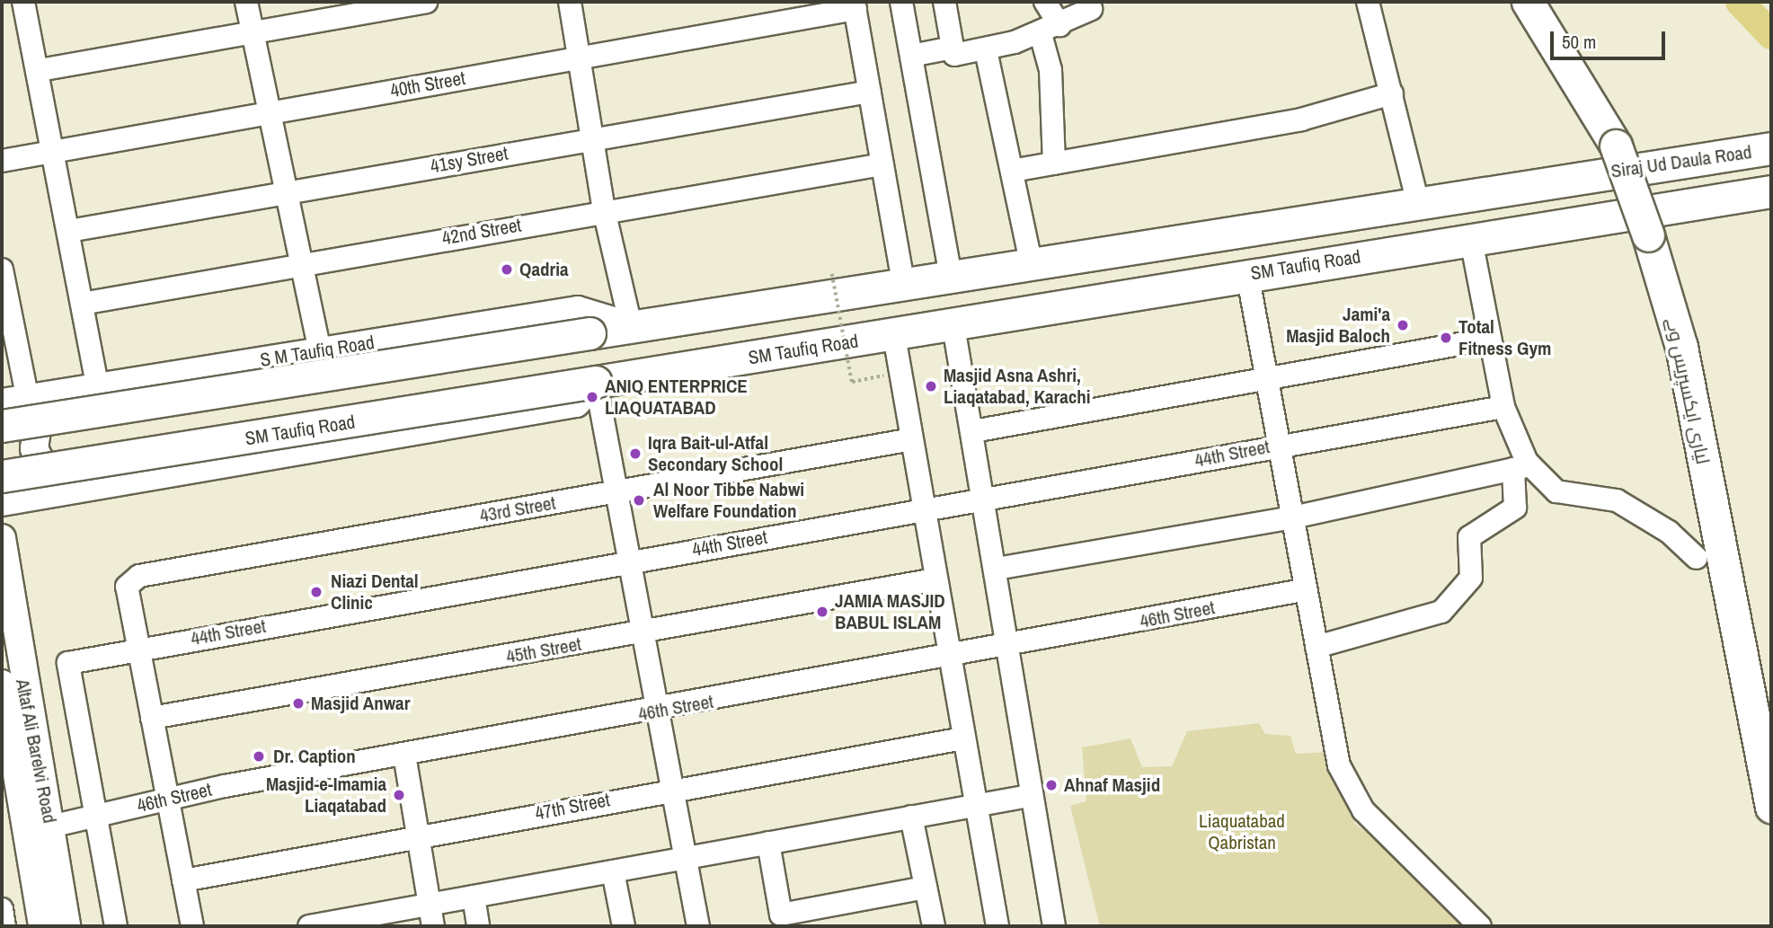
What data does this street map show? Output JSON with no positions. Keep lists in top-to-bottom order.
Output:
{
  "streets": {
    "highway": ["Siraj Ud Daula Road", "SM Taufiq Road", "لیاری ایکسپریس وے"],
    "main road": ["S M Taufiq Road", "Altaf Ali Barelvi Road"],
    "street": [
      "40th Street",
      "41sy Street",
      "42nd Street",
      "44th Street",
      "43rd Street",
      "46th Street",
      "45th Street",
      "47th Street"
    ]
  },
  "crossings": [
    ["Siraj Ud Daula Road", "S M Taufiq Road"],
    ["44th Street", "43rd Street"],
    ["44th Street", "46th Street"],
    ["46th Street", "Altaf Ali Barelvi Road"]
  ],
  "parks": ["Liaquatabad Qabristan"],
  "places": [
    "Qadria",
    "Jami'a Masjid Baloch",
    "Total Fitness Gym",
    "Masjid Asna Ashri, Liaqatabad, Karachi",
    "ANIQ ENTERPRICE LIAQUATABAD",
    "Iqra Bait-ul-Atfal Secondary School",
    "Al Noor Tibbe Nabwi Welfare Foundation",
    "Niazi Dental Clinic",
    "JAMIA MASJID BABUL ISLAM",
    "Masjid Anwar",
    "Dr. Caption",
    "Ahnaf Masjid",
    "Masjid-e-Imamia Liaqatabad"
  ],
  "scale_bar": "50 m"
}
